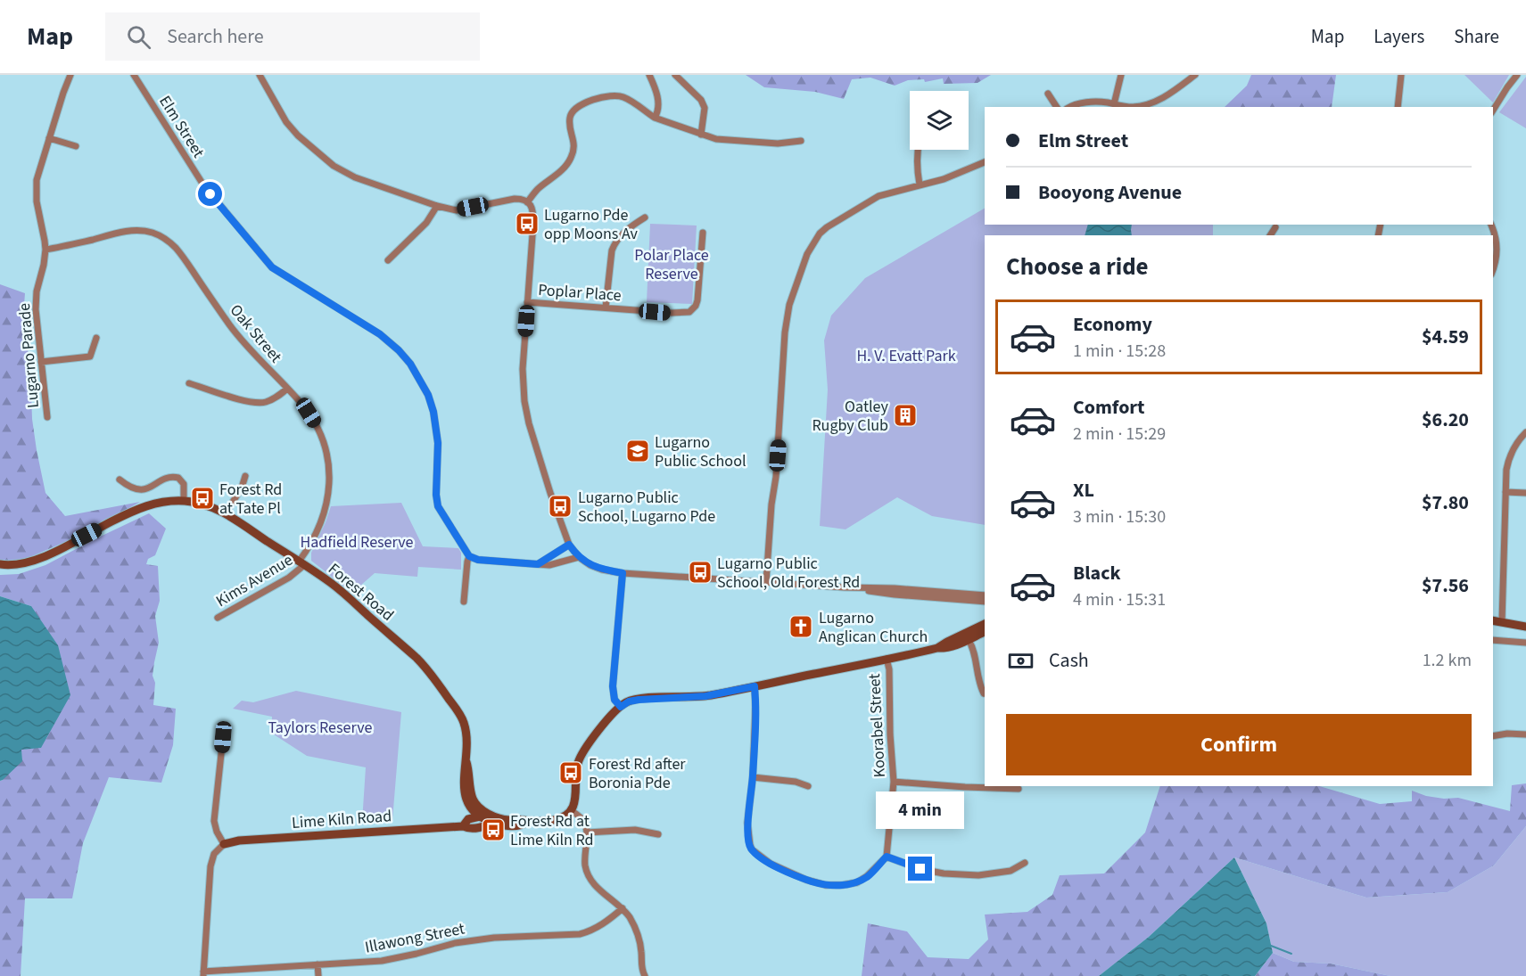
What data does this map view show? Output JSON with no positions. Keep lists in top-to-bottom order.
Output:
{
  "streets": {
    "street": [
      "Elm Street",
      "Poplar Place",
      "Oak Street",
      "Lugarno Parade",
      "Kims Avenue",
      "Forest Road",
      "Koorabel Street",
      "Lime Kiln Road",
      "Illawong Street"
    ]
  },
  "crossings": [
    ["Oak Street", "Lugarno Parade"],
    ["Oak Street", "Kims Avenue"],
    ["Oak Street", "Forest Road"],
    ["Kims Avenue", "Forest Road"],
    ["Forest Road", "Lime Kiln Road"]
  ],
  "parks": [
    "Polar Place Reserve",
    "H. V. Evatt Park",
    "Hadfield Reserve",
    "Taylors Reserve"
  ],
  "places": {
    "bus stop": [
      "Lugarno Pde opp Moons Av",
      "Forest Rd at Tate Pl",
      "Lugarno Public School, Lugarno Pde",
      "Lugarno Public School, Old Forest Rd",
      "Forest Rd after Boronia Pde",
      "Forest Rd at Lime Kiln Rd"
    ],
    "building": ["Oatley Rugby Club"],
    "school or university": ["Lugarno Public School"],
    "church": ["Lugarno Anglican Church"]
  },
  "page": {
    "header": "Map",
    "search": "Search here",
    "nav": ["Map", "Layers", "Share"],
    "banner": ["Elm Street", "Booyong Avenue"],
    "heading": "Choose a ride",
    "list": [
      {
        "name": "Economy",
        "note": "1 min · 15:28",
        "value": "$4.59"
      },
      {
        "name": "Comfort",
        "note": "2 min · 15:29",
        "value": "$6.20"
      },
      {
        "name": "XL",
        "note": "3 min · 15:30",
        "value": "$7.80"
      },
      {
        "name": "Black",
        "note": "4 min · 15:31",
        "value": "$7.56"
      }
    ],
    "pay": ["Cash", "1.2 km"],
    "buttons": "Confirm",
    "bubble": "4 min"
  }
}
